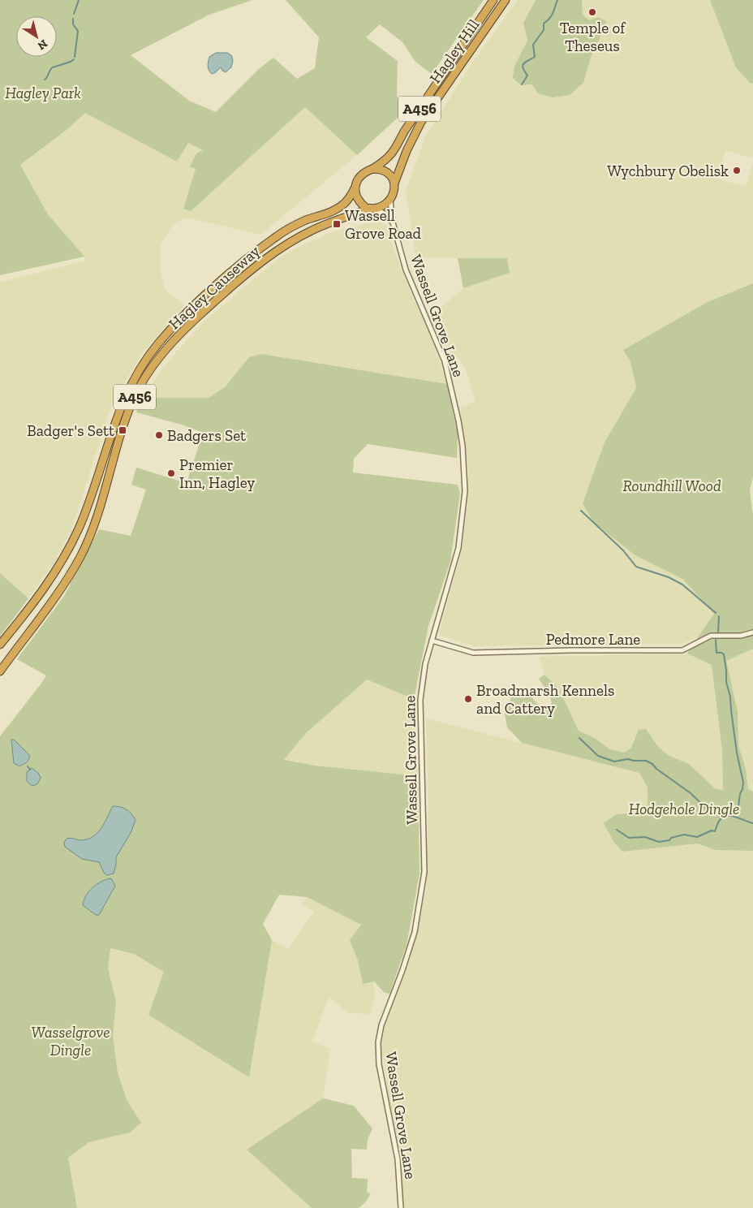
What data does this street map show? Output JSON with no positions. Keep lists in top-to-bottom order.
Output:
{
  "streets": {
    "highway": ["Hagley Hill", "A456", "Hagley Causeway"],
    "street": ["Wassell Grove Lane", "Pedmore Lane"]
  },
  "crossings": [
    ["Hagley Hill", "Hagley Causeway"],
    ["Hagley Hill", "Wassell Grove Lane"],
    ["Hagley Causeway", "Wassell Grove Lane"],
    ["Wassell Grove Lane", "Pedmore Lane"]
  ],
  "parks": [
    "Hagley Park",
    "Roundhill Wood",
    "Hodgehole Dingle",
    "Wasselgrove Dingle"
  ],
  "places": {
    "other": [
      "Temple of Theseus",
      "Wychbury Obelisk",
      "Badgers Set",
      "Premier Inn, Hagley",
      "Broadmarsh Kennels and Cattery"
    ],
    "transit": ["Wassell Grove Road", "Badger's Sett"]
  },
  "north": "bottom right"
}
